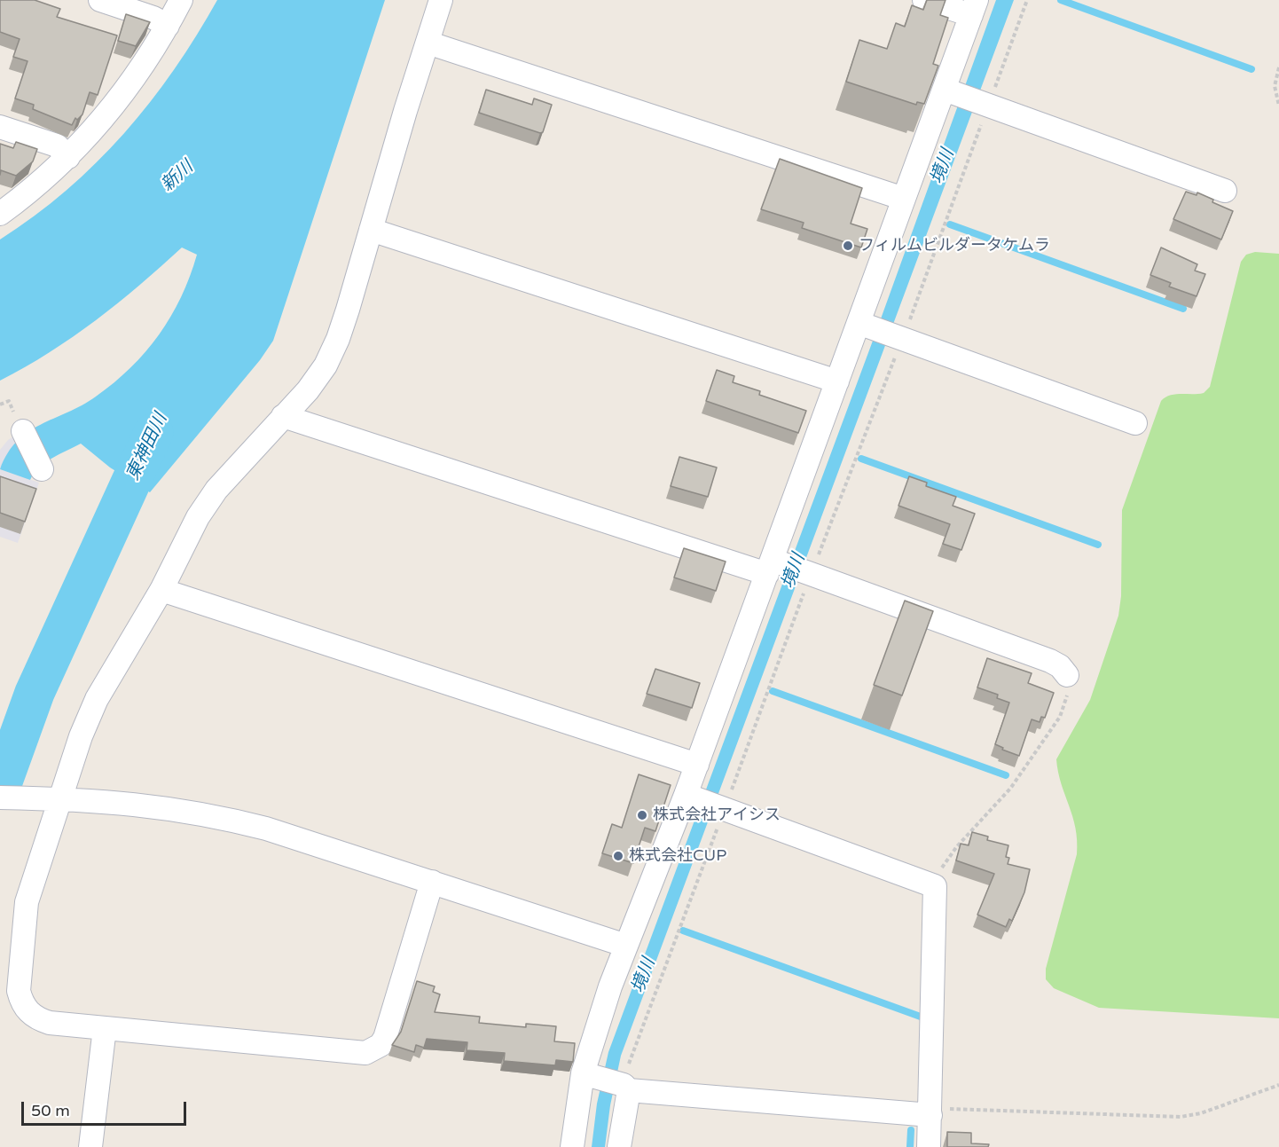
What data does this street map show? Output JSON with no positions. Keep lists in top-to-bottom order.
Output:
{
  "water": ["境川", "新川", "東神田川"],
  "places": ["フィルムビルダータケムラ", "株式会社アイシス", "株式会社CUP"],
  "scale_bar": "50 m"
}
